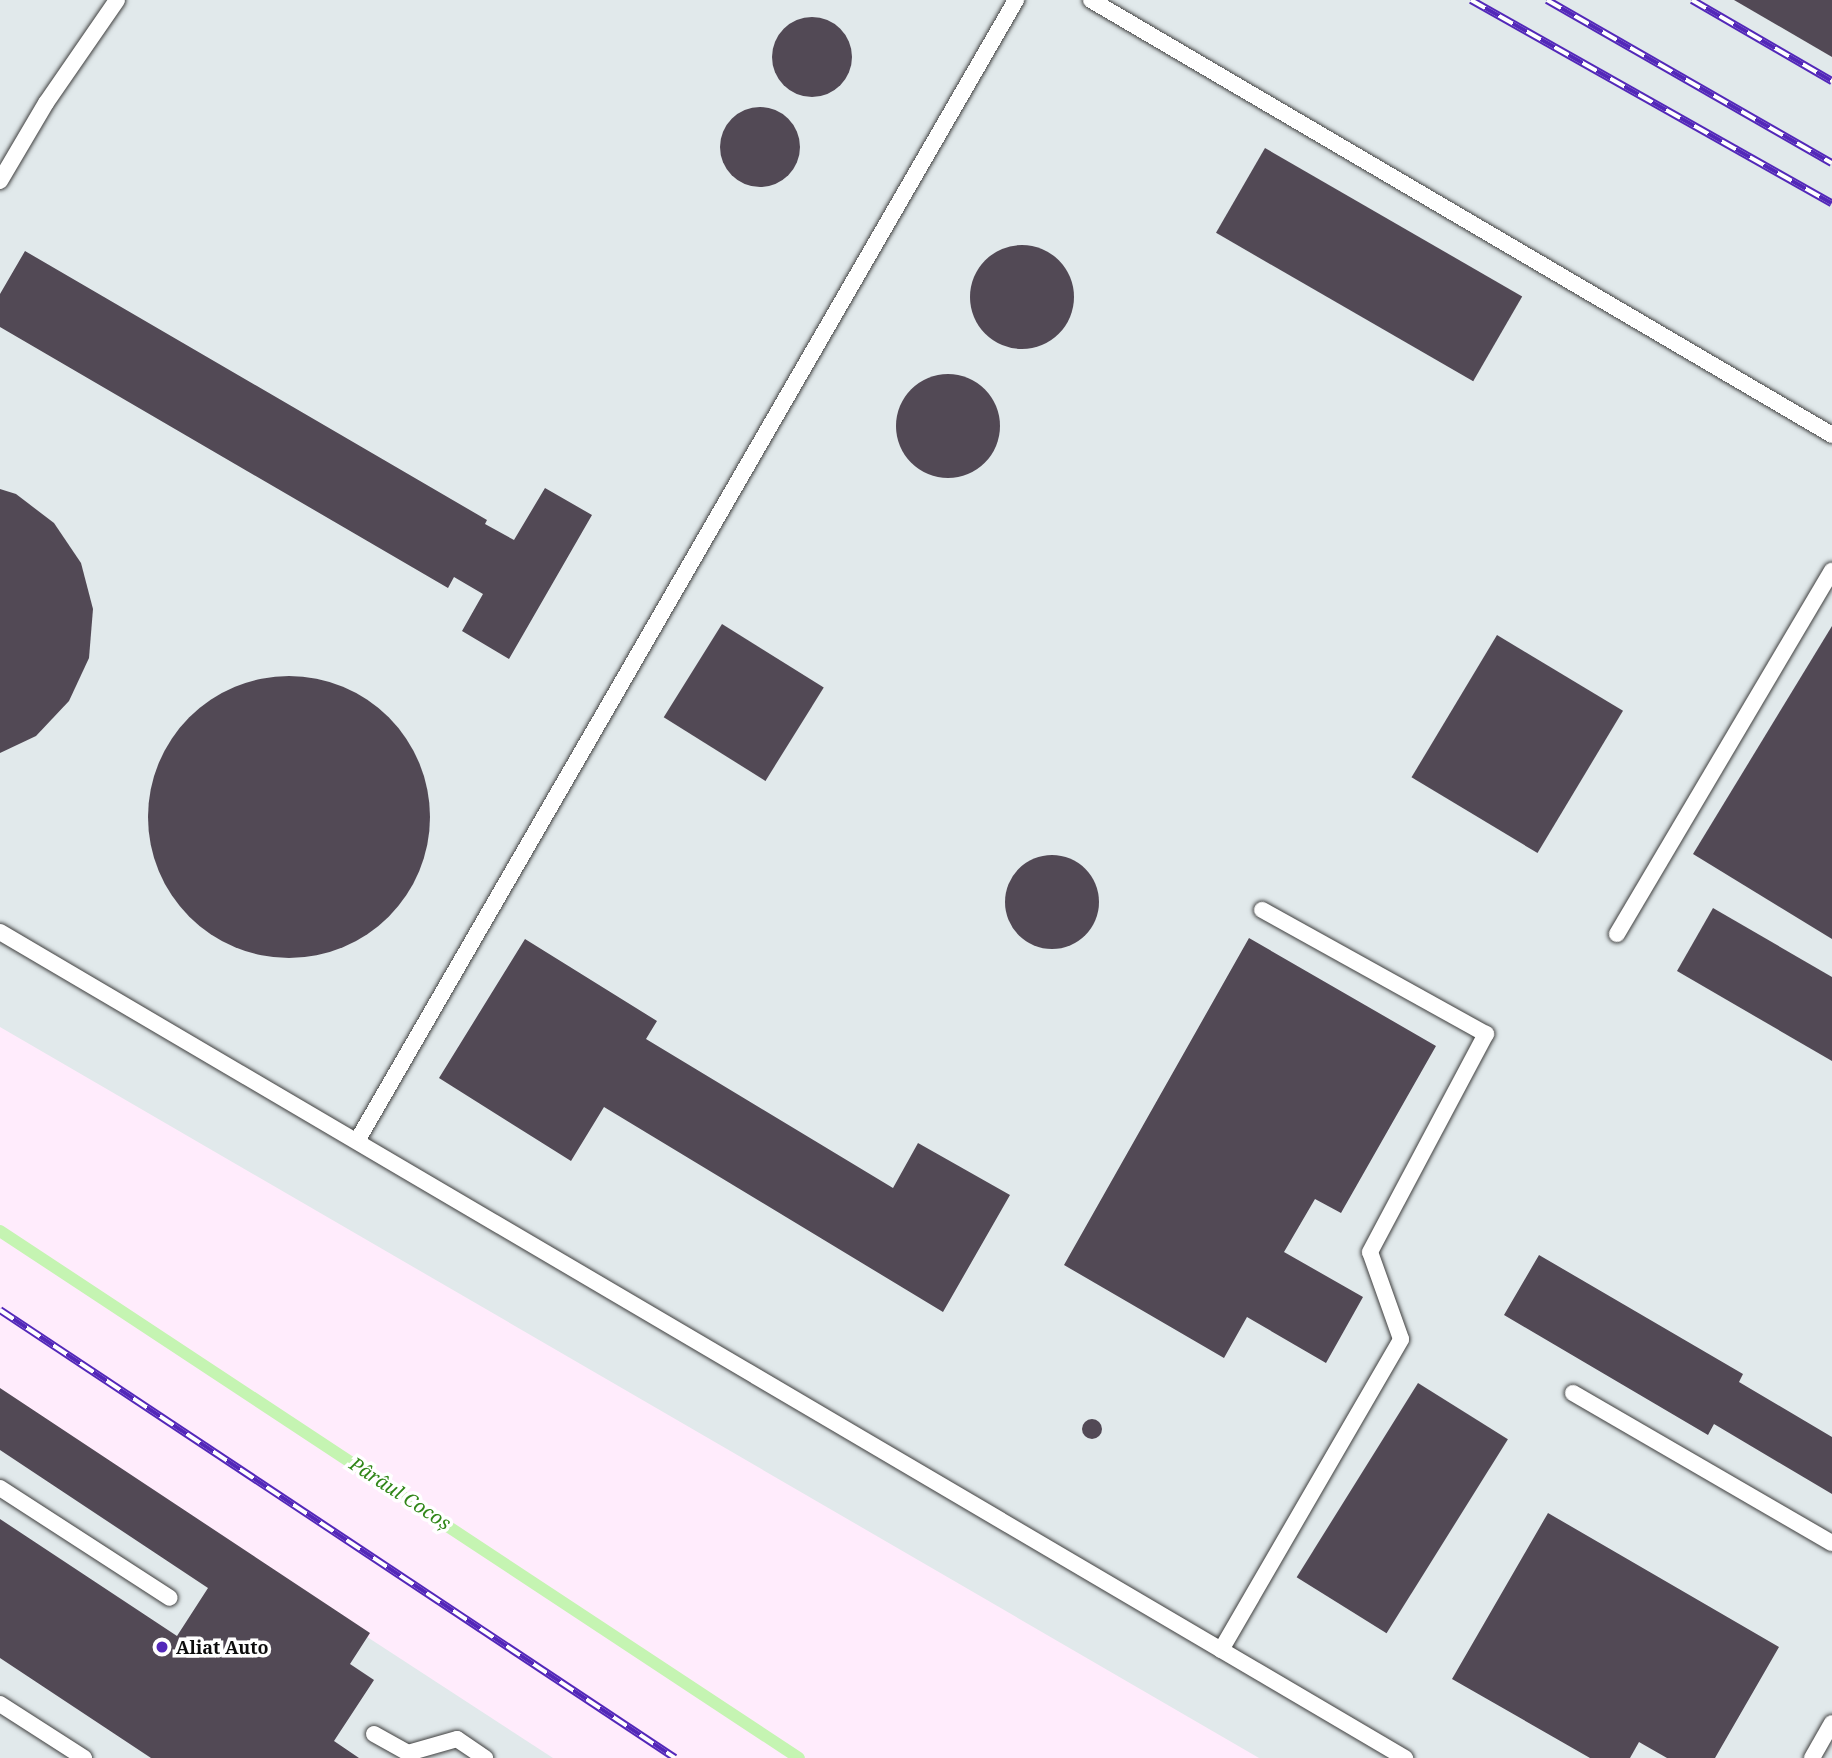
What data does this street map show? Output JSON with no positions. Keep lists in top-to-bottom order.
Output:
{
  "water": ["Pârâul Cocoș"],
  "places": ["Aliat Auto"]
}
